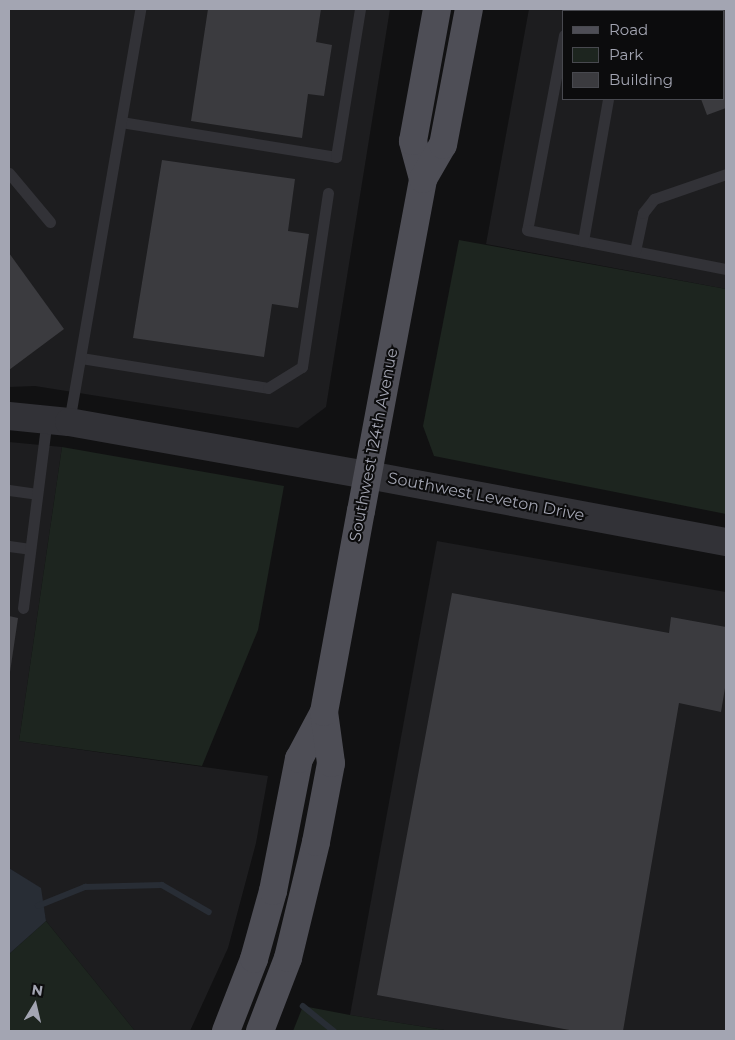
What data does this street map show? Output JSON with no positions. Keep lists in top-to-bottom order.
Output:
{
  "streets": {
    "main road": ["Southwest 124th Avenue"],
    "street": ["Southwest Leveton Drive"]
  },
  "crossings": [
    ["Southwest 124th Avenue", "Southwest Leveton Drive"]
  ],
  "legend": ["Road", "Park", "Building"],
  "north": "top"
}
